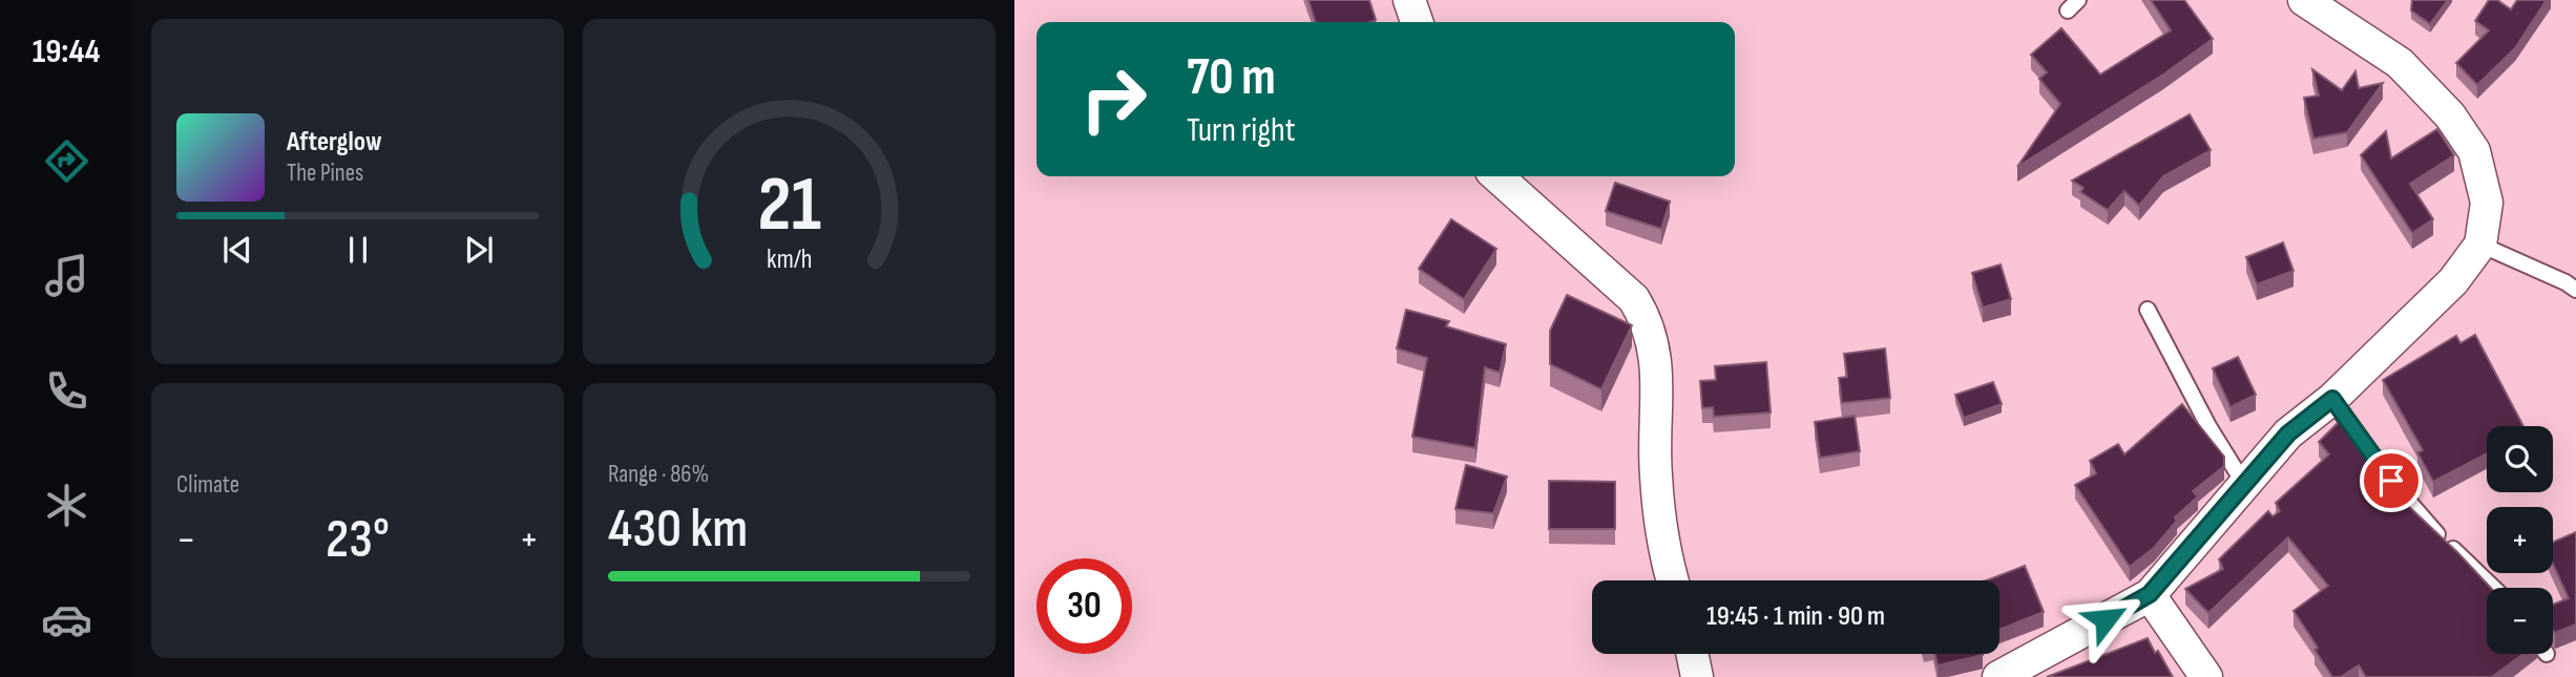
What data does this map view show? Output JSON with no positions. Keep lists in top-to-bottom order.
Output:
{
  "page": {
    "tabs": "19:44",
    "turn": ["70 m", "Turn right"],
    "song": ["Afterglow", "The Pines"],
    "tile": [
      "Climate",
      ["Range · 86%", "430 km"]
    ],
    "map_buttons": ["+", "−"],
    "heat": ["−", "23°", "+"],
    "limit": "30",
    "trip": "19:45 · 1 min · 90 m",
    "gauge": ["21", "km/h"]
  }
}
